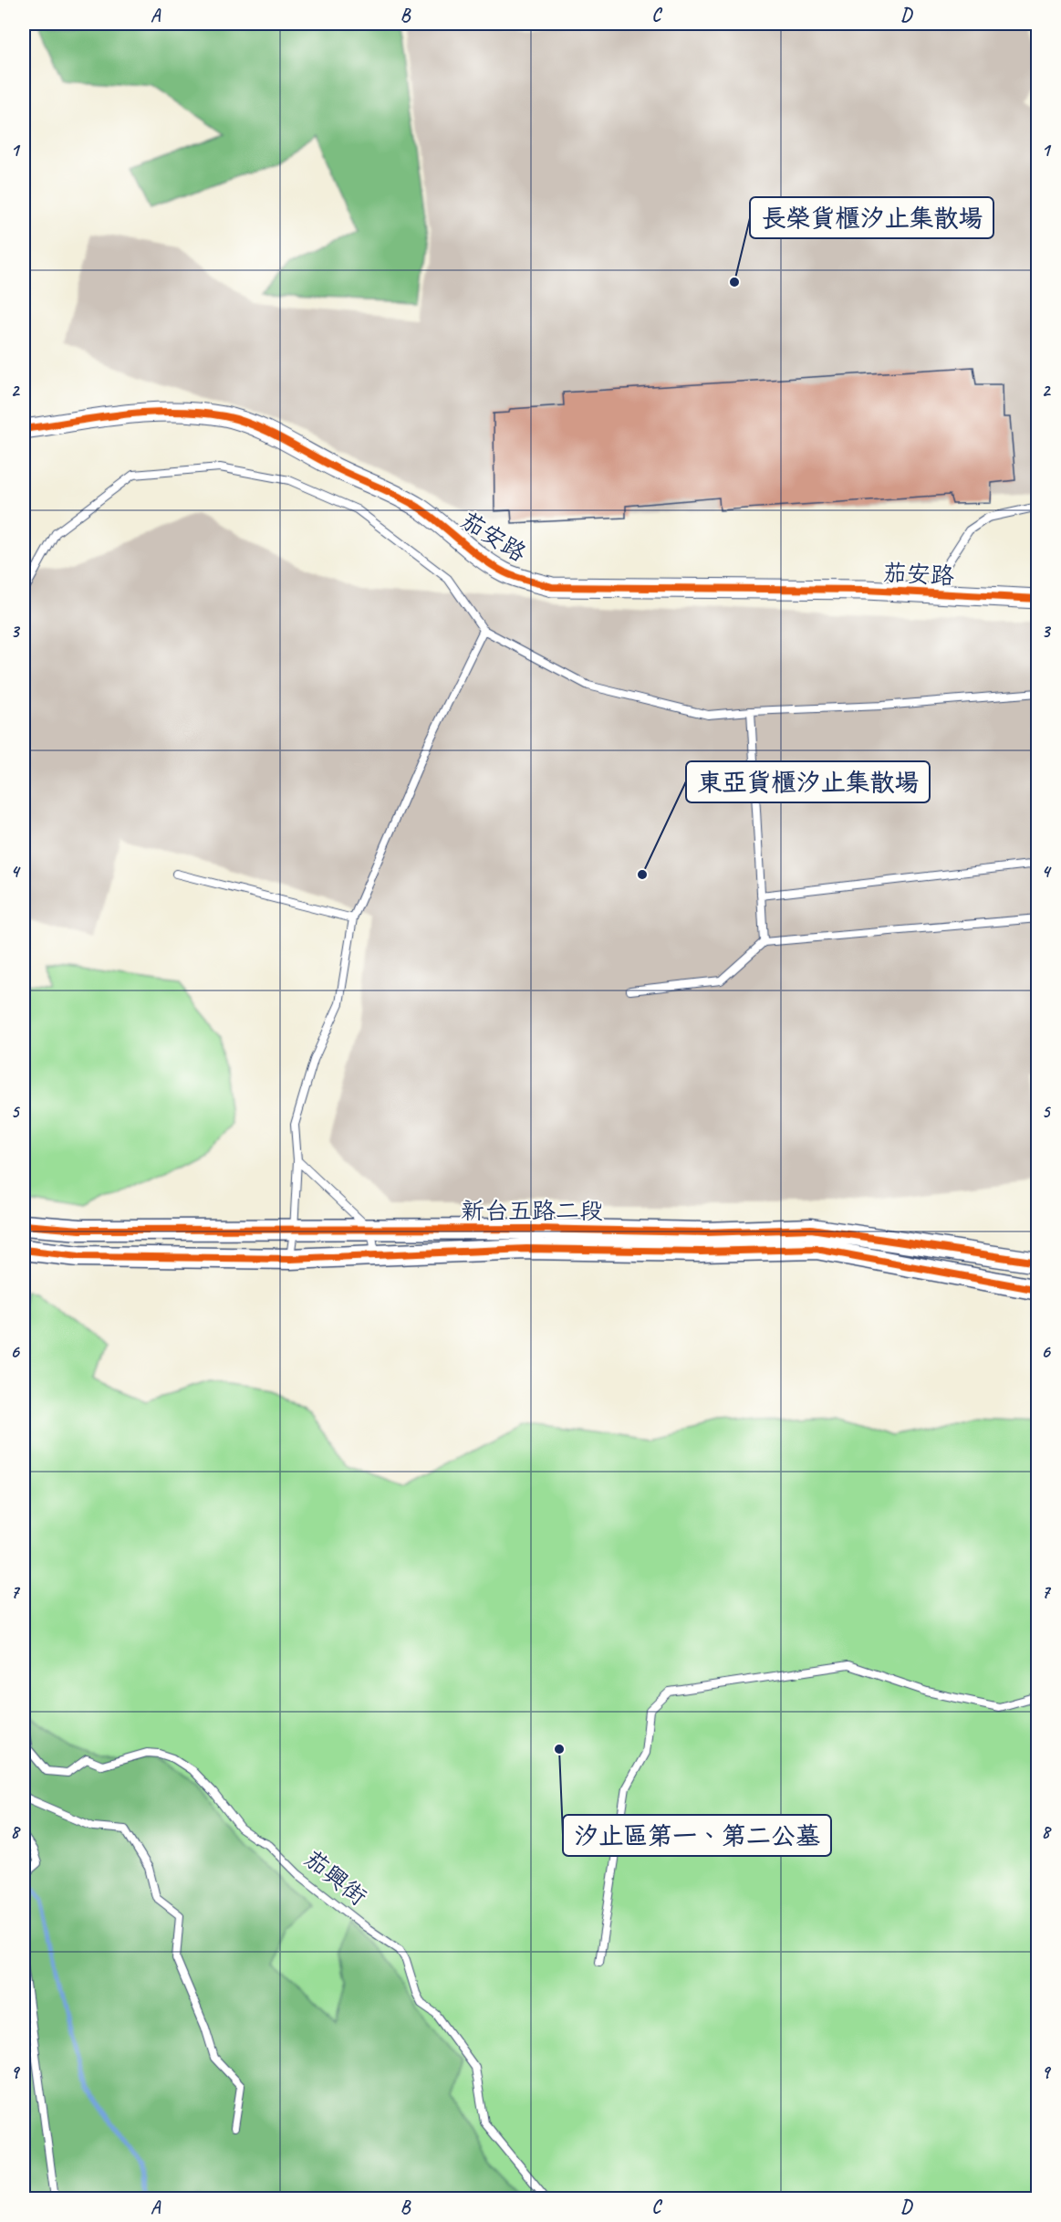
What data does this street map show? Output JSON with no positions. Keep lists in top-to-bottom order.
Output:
{
  "streets": {
    "main road": ["新台五路二段"],
    "street": ["茄安路"],
    "lane": ["茄興街"]
  },
  "places": ["長榮貨櫃汐止集散場", "東亞貨櫃汐止集散場", "汐止區第一、第二公墓"],
  "grid": {
    "columns": [
      "A",
      "B",
      "C",
      "D"
    ],
    "rows": [
      "1",
      "2",
      "3",
      "4",
      "5",
      "6",
      "7",
      "8",
      "9"
    ]
  }
}
